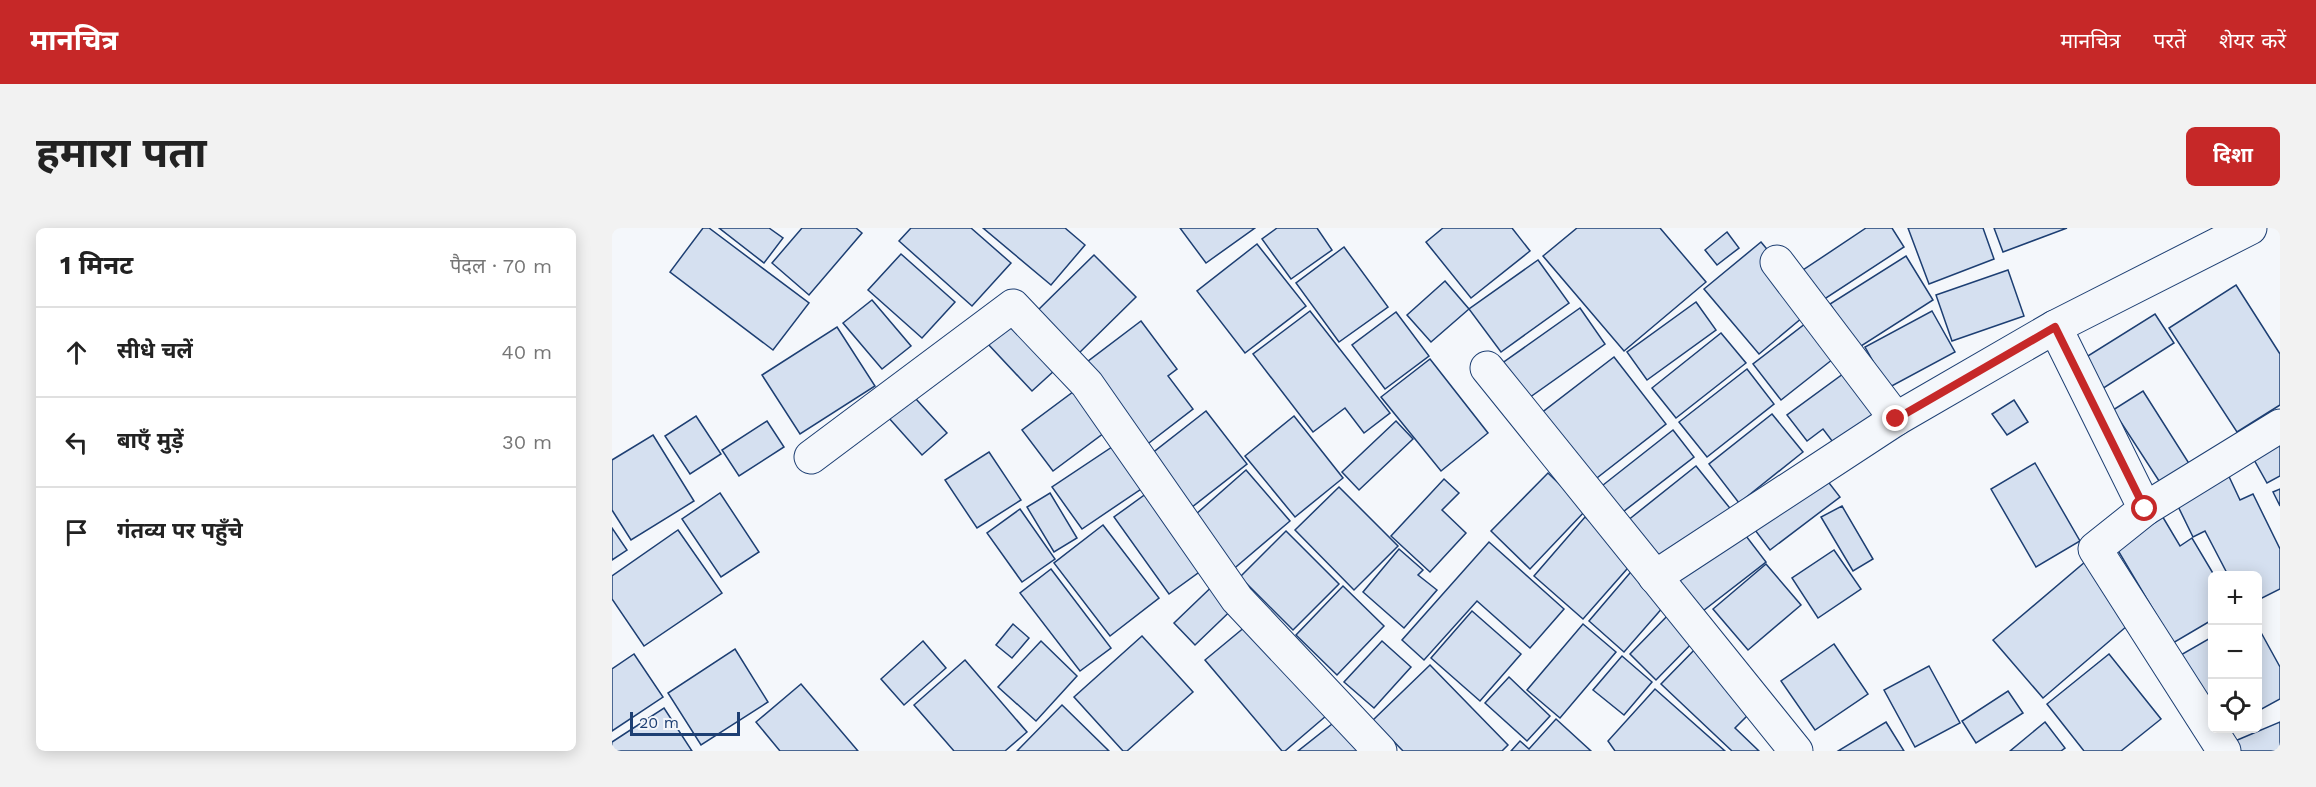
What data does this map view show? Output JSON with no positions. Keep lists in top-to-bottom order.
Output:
{
  "scale_bar": "20 m",
  "page": {
    "header": "मानचित्र",
    "nav": ["मानचित्र", "परतें", "शेयर करें"],
    "buttons": "दिशा",
    "title": "हमारा पता",
    "heading": ["1 मिनट", "पैदल · 70 m"],
    "list": [
      ["सीधे चलें", "40 m"],
      ["बाएँ मुड़ें", "30 m"],
      "गंतव्य पर पहुँचे"
    ],
    "map_buttons": ["+", "−"],
    "scale": "20 m"
  }
}
